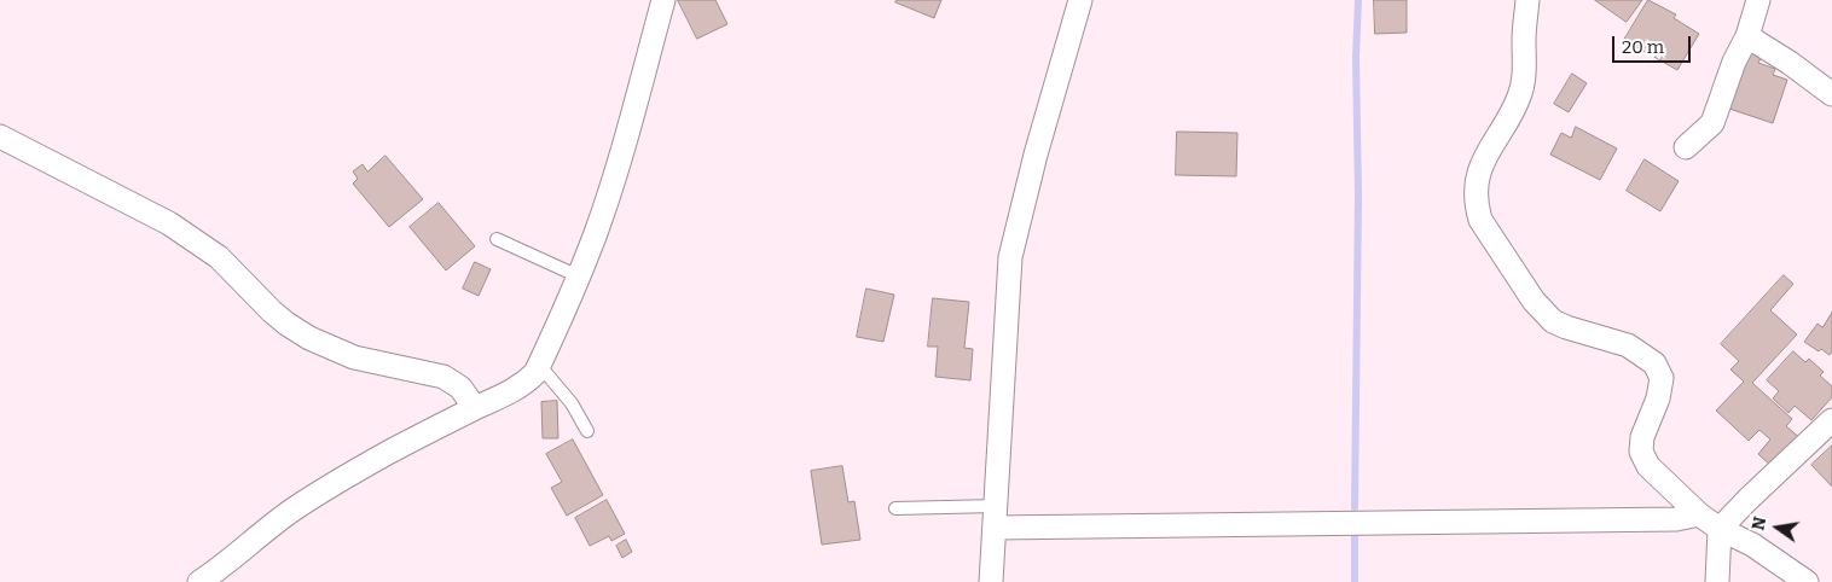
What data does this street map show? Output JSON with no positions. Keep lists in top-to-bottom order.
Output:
{
  "scale_bar": "20 m",
  "north": "left"
}
